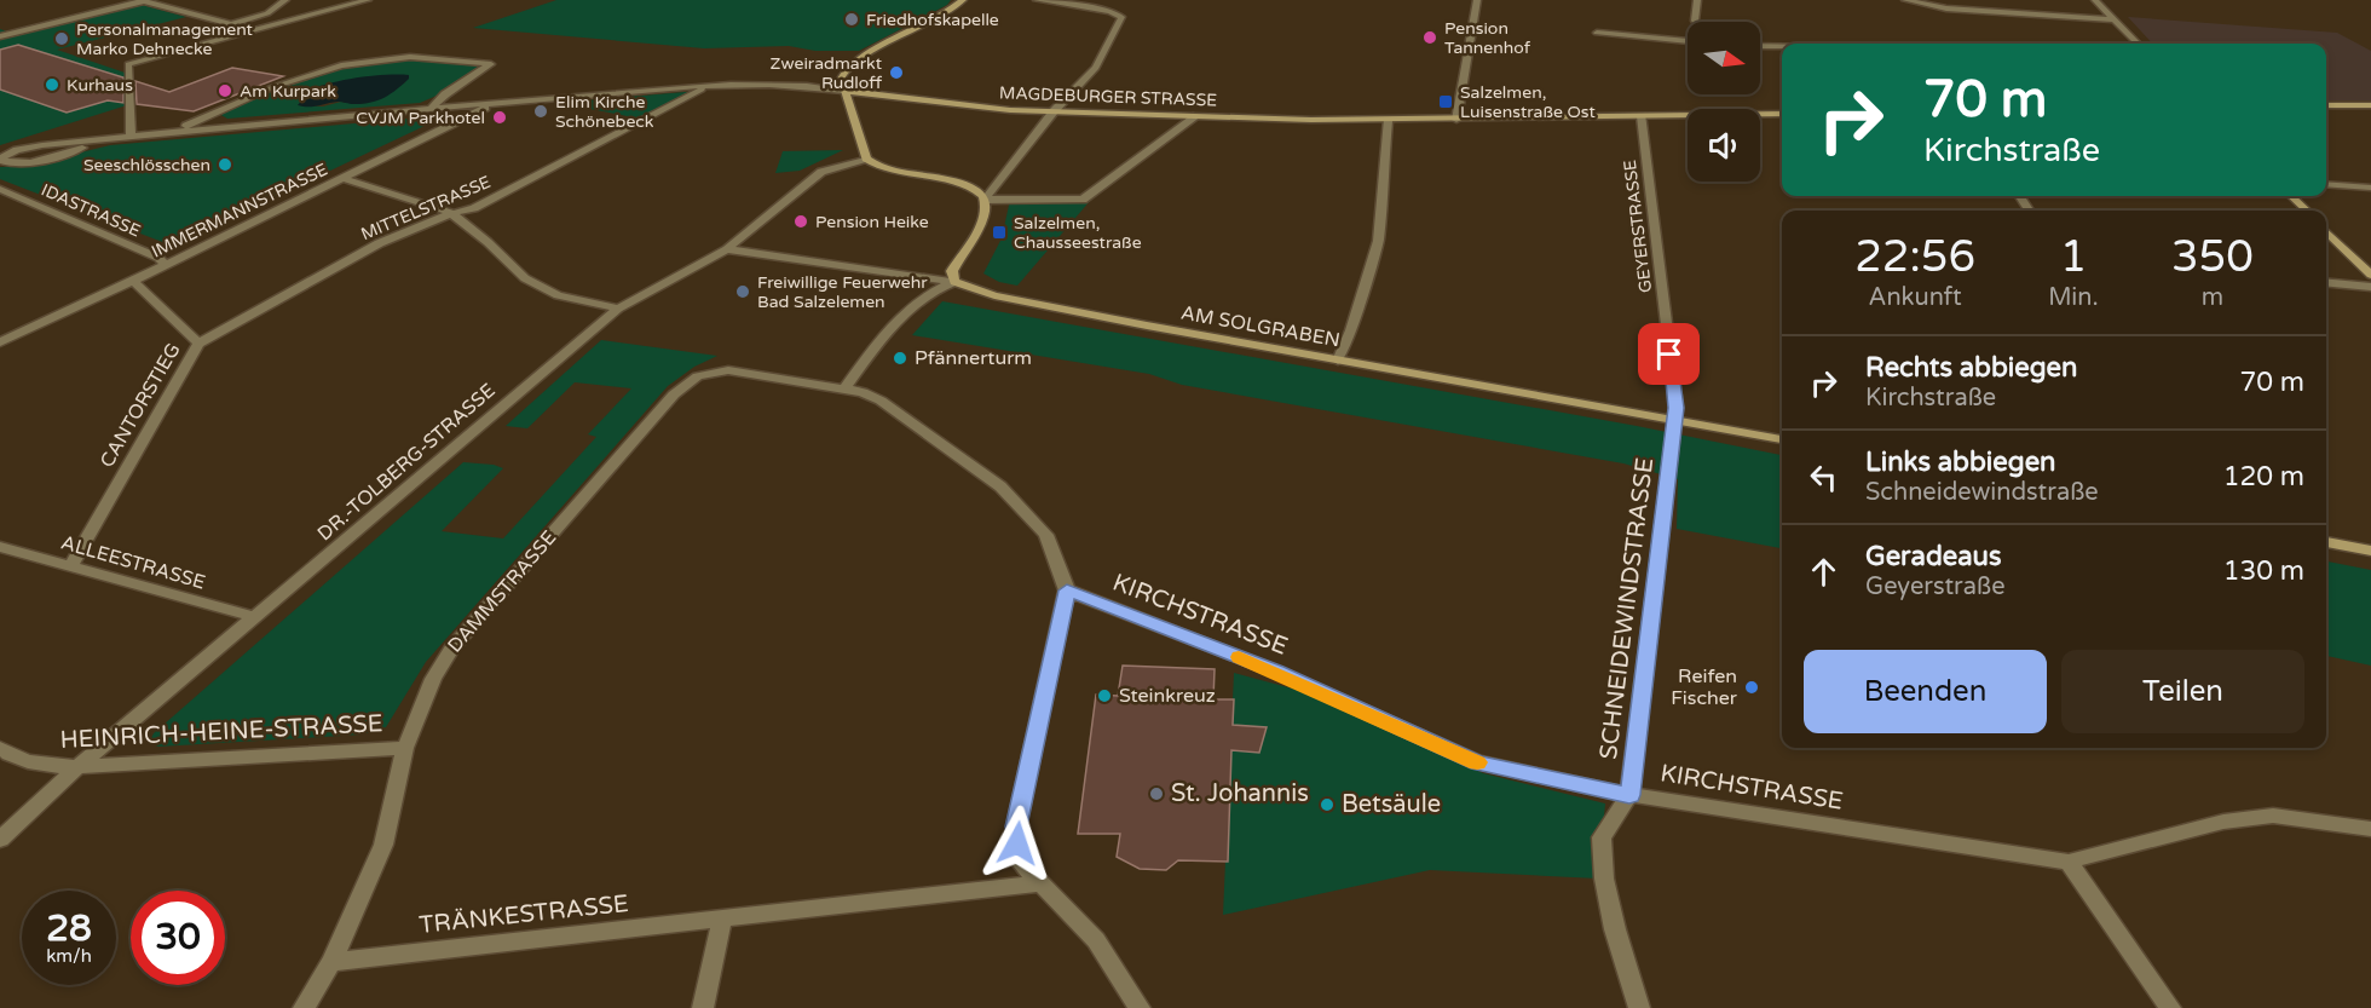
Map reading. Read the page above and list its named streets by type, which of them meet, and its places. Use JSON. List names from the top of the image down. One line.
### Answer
{"streets":{"street":["MAGDEBURGER STRASSE","MITTELSTRASSE","IDASTRASSE","IMMERMANNSTRASSE","GEYERSTRASSE","AM SOLGRABEN","CANTORSTIEG","DR.-TOLBERG-STRASSE","ALLEESTRASSE","DAMMSTRASSE","SCHNEIDEWINDSTRASSE","KIRCHSTRASSE","HEINRICH-HEINE-STRASSE","TRÄNKESTRASSE"]},"crossings":[["MAGDEBURGER STRASSE","MITTELSTRASSE"],["MAGDEBURGER STRASSE","IMMERMANNSTRASSE"],["MAGDEBURGER STRASSE","GEYERSTRASSE"],["MITTELSTRASSE","CANTORSTIEG"],["IDASTRASSE","IMMERMANNSTRASSE"],["IMMERMANNSTRASSE","CANTORSTIEG"],["GEYERSTRASSE","AM SOLGRABEN"],["GEYERSTRASSE","SCHNEIDEWINDSTRASSE"],["AM SOLGRABEN","DR.-TOLBERG-STRASSE"],["AM SOLGRABEN","SCHNEIDEWINDSTRASSE"],["CANTORSTIEG","ALLEESTRASSE"],["DR.-TOLBERG-STRASSE","ALLEESTRASSE"],["DR.-TOLBERG-STRASSE","HEINRICH-HEINE-STRASSE"],["DAMMSTRASSE","HEINRICH-HEINE-STRASSE"],["DAMMSTRASSE","TRÄNKESTRASSE"],["SCHNEIDEWINDSTRASSE","KIRCHSTRASSE"]],"places":{"other":["Friedhofskapelle","Pension Tannenhof","Personalmanagement Marko Dehnecke","Zweiradmarkt Rudloff","Kurhaus","Am Kurpark","Elim Kirche Schönebeck","CVJM Parkhotel","Seeschlösschen","Pension Heike","Freiwillige Feuerwehr Bad Salzelemen","Pfännerturm","Reifen Fischer","Steinkreuz","St. Johannis","Betsäule"],"transit":["Salzelmen, Luisenstraße Ost","Salzelmen, Chausseestraße"]},"north":"right","page":{"turn":["70 m","Kirchstraße"],"eta":["22:56","Ankunft","1","Min.","350","m"],"list":[{"name":"Rechts abbiegen","note":"Kirchstraße","value":"70 m"},{"name":"Links abbiegen","note":"Schneidewindstraße","value":"120 m"},{"name":"Geradeaus","note":"Geyerstraße","value":"130 m"}],"buttons":["Beenden","Teilen"],"speed":"28 km/h","limit":"30"}}
